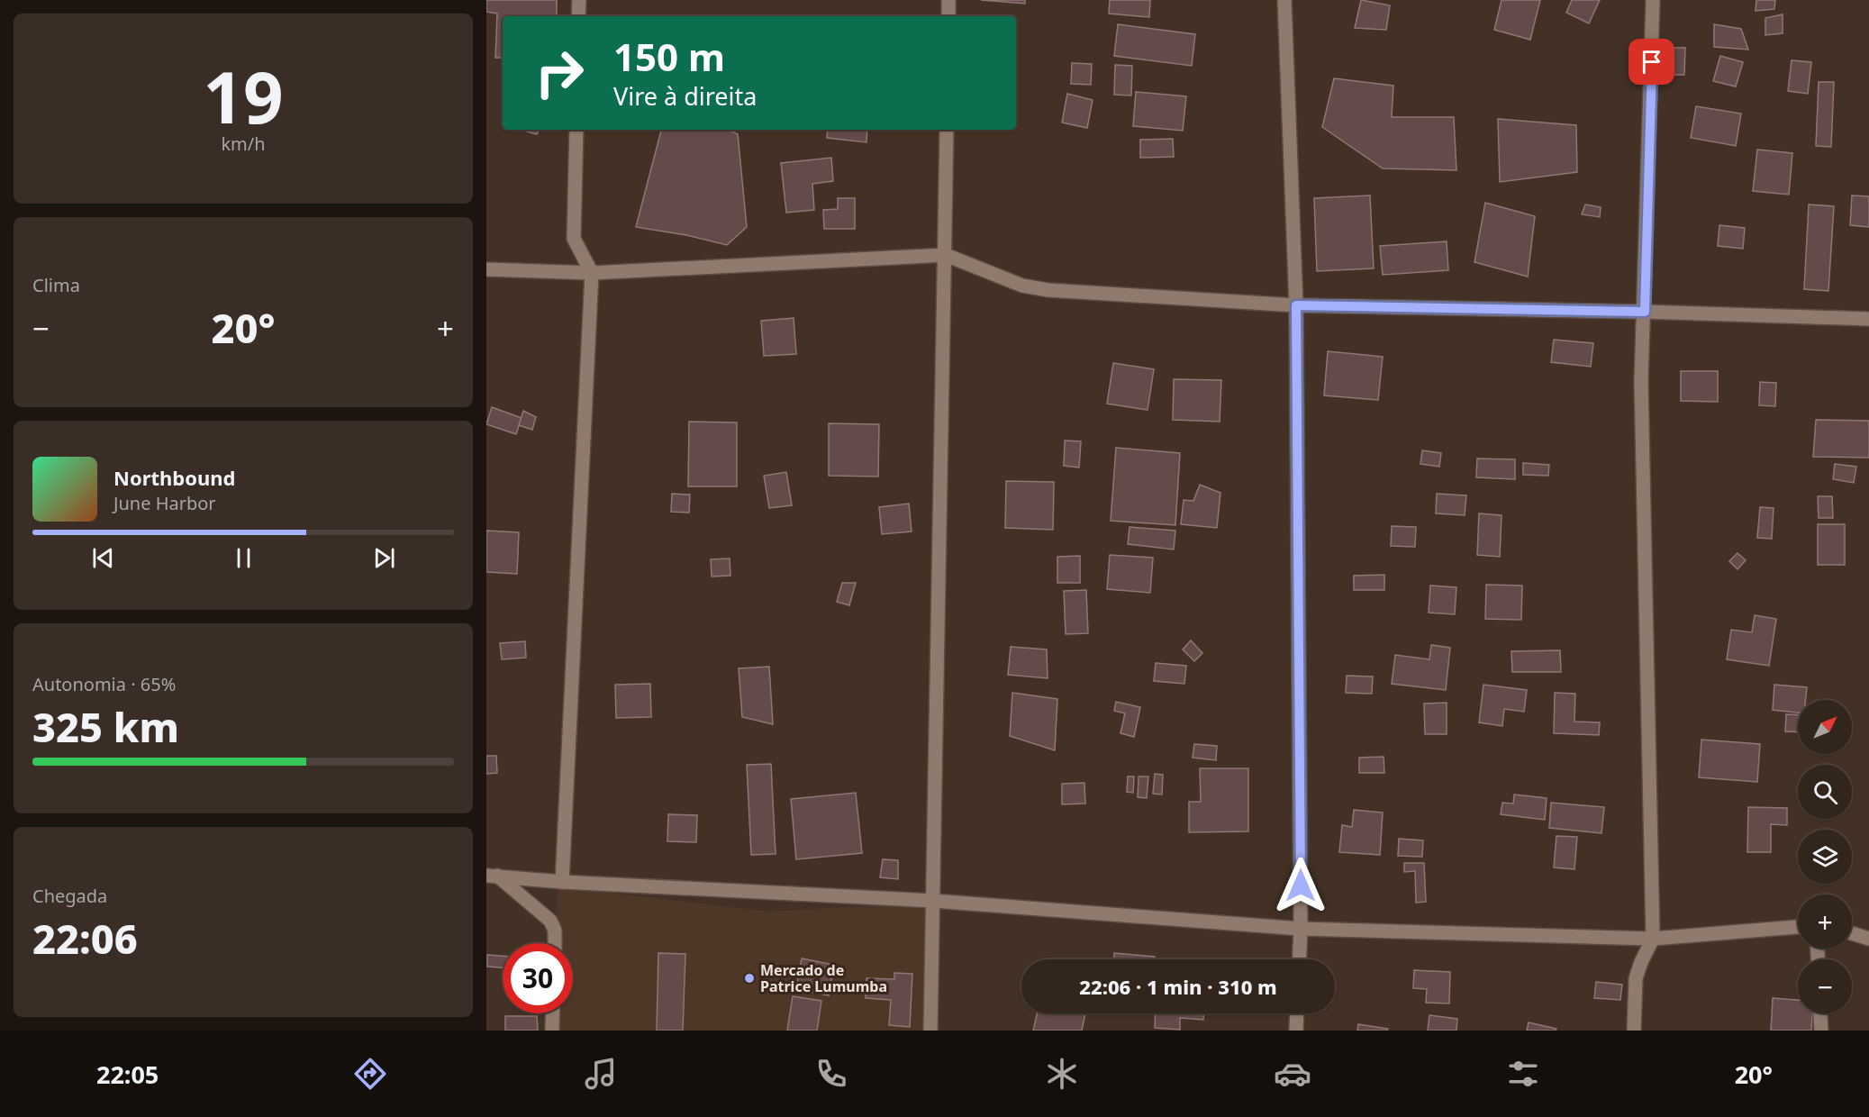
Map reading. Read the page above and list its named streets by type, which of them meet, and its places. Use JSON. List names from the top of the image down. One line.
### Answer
{"places":["Mercado de Patrice Lumumba"],"north":"top right","page":{"tile":[["19","km/h"],"Clima",["Autonomia · 65%","325 km"],["Chegada","22:06"]],"turn":["150 m","Vire à direita"],"heat":["−","20°","+"],"song":["Northbound","June Harbor"],"map_buttons":["+","−"],"limit":"30","trip":"22:06 · 1 min · 310 m","tabs":["22:05","20°"]}}
